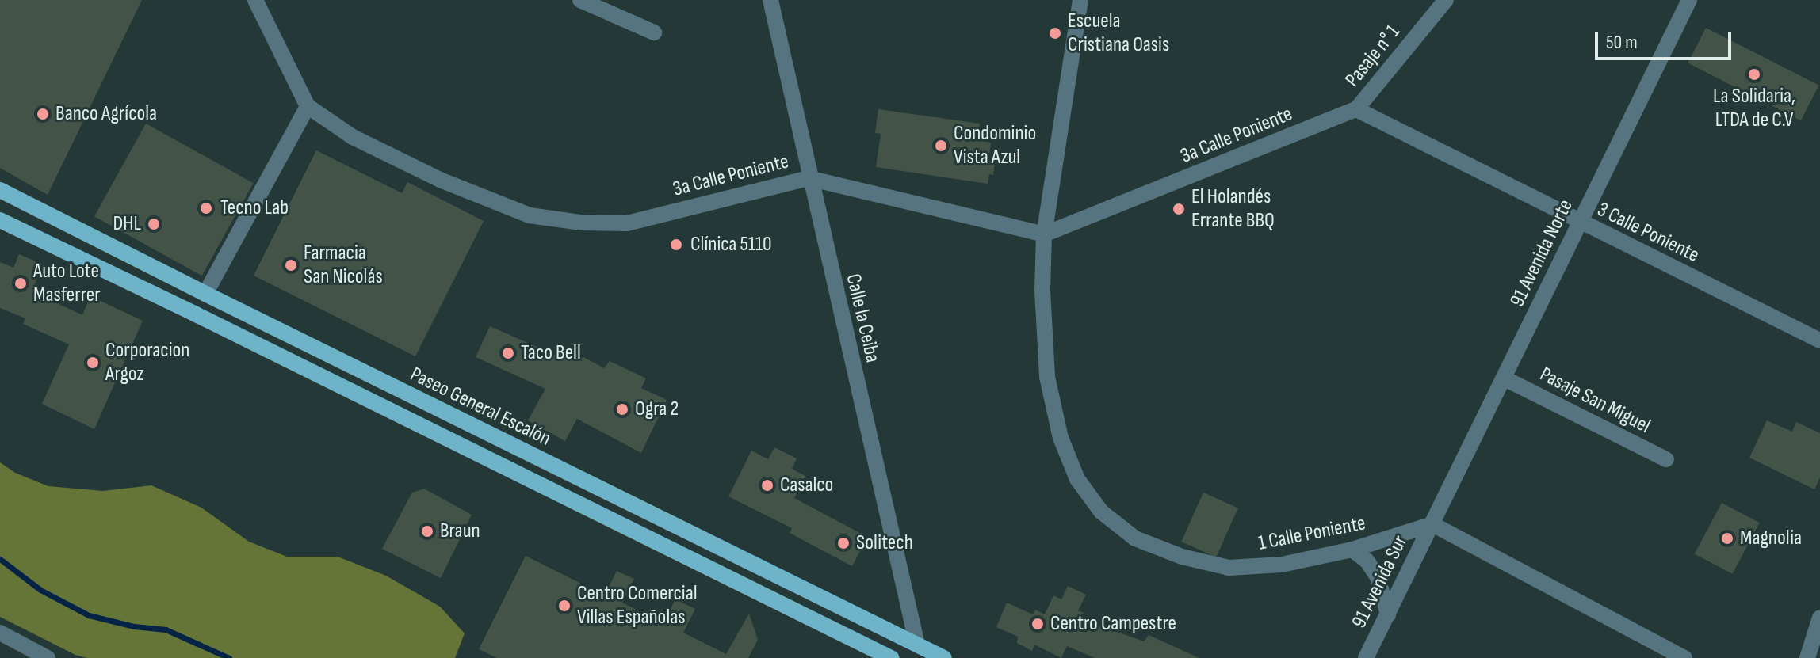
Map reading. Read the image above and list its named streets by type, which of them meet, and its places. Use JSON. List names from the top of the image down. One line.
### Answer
{"streets":{"main road":["Paseo General Escalón"],"street":["Pasaje n° 1","3a Calle Poniente","3 Calle Poniente","91 Avenida Norte","Calle la Ceiba","Pasaje San Miguel","1 Calle Poniente","91 Avenida Sur"]},"crossings":[["Pasaje n° 1","3a Calle Poniente"],["Pasaje n° 1","3 Calle Poniente"],["3a Calle Poniente","3 Calle Poniente"],["3a Calle Poniente","Calle la Ceiba"],["3a Calle Poniente","1 Calle Poniente"],["3 Calle Poniente","91 Avenida Norte"],["91 Avenida Norte","Pasaje San Miguel"],["91 Avenida Norte","1 Calle Poniente"],["91 Avenida Norte","91 Avenida Sur"],["Calle la Ceiba","Paseo General Escalón"],["1 Calle Poniente","91 Avenida Sur"]],"places":["Escuela Cristiana Oasis","La Solidaria, LTDA de C.V","Banco Agrícola","Condominio Vista Azul","Tecno Lab","El Holandés Errante BBQ","DHL","Clínica 5110","Farmacia San Nicolás","Auto Lote Masferrer","Taco Bell","Corporacion Argoz","Ogra 2","Casalco","Braun","Magnolia","Solitech","Centro Comercial Villas Españolas","Centro Campestre"],"scale_bar":"50 m"}
